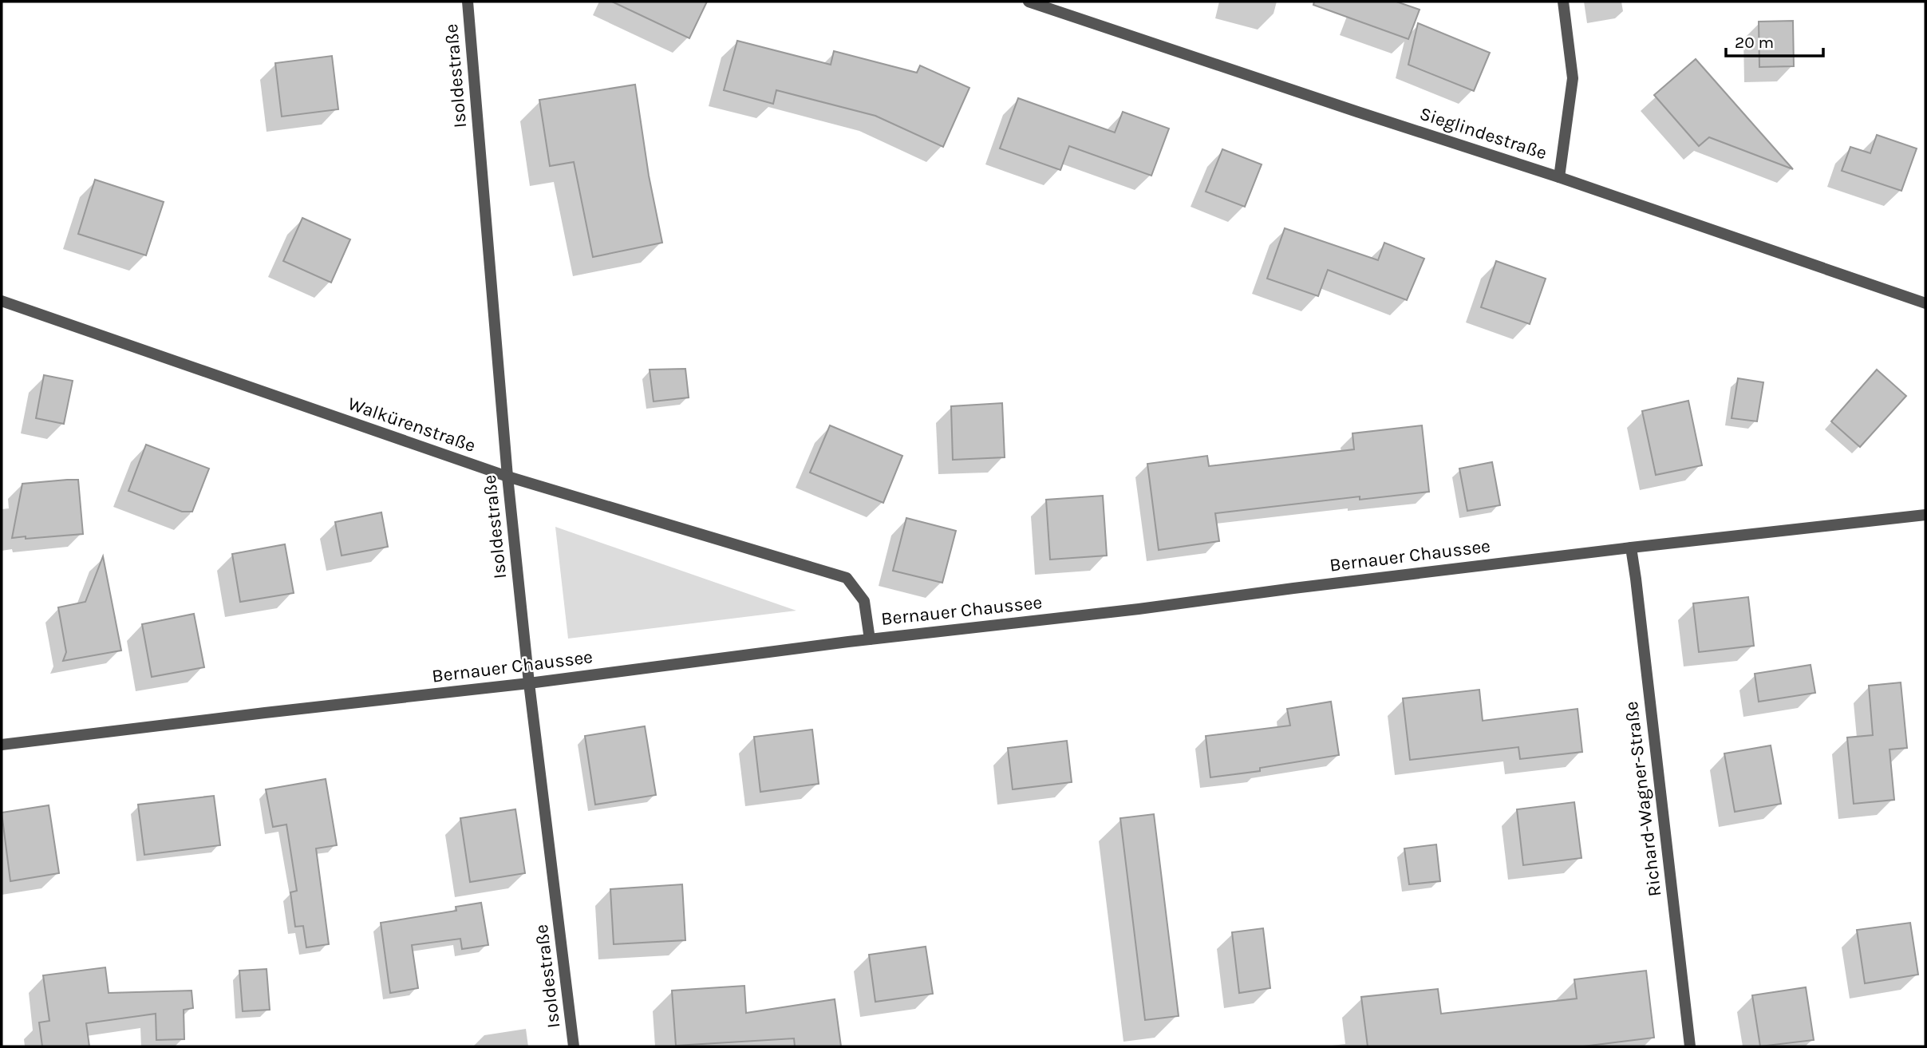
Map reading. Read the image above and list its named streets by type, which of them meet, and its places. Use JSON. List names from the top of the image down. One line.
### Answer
{"streets":{"street":["Isoldestraße","Sieglindestraße","Walkürenstraße","Bernauer Chaussee","Richard-Wagner-Straße"]},"crossings":[["Isoldestraße","Walkürenstraße"],["Isoldestraße","Bernauer Chaussee"],["Walkürenstraße","Bernauer Chaussee"],["Bernauer Chaussee","Richard-Wagner-Straße"]],"scale_bar":"20 m"}
